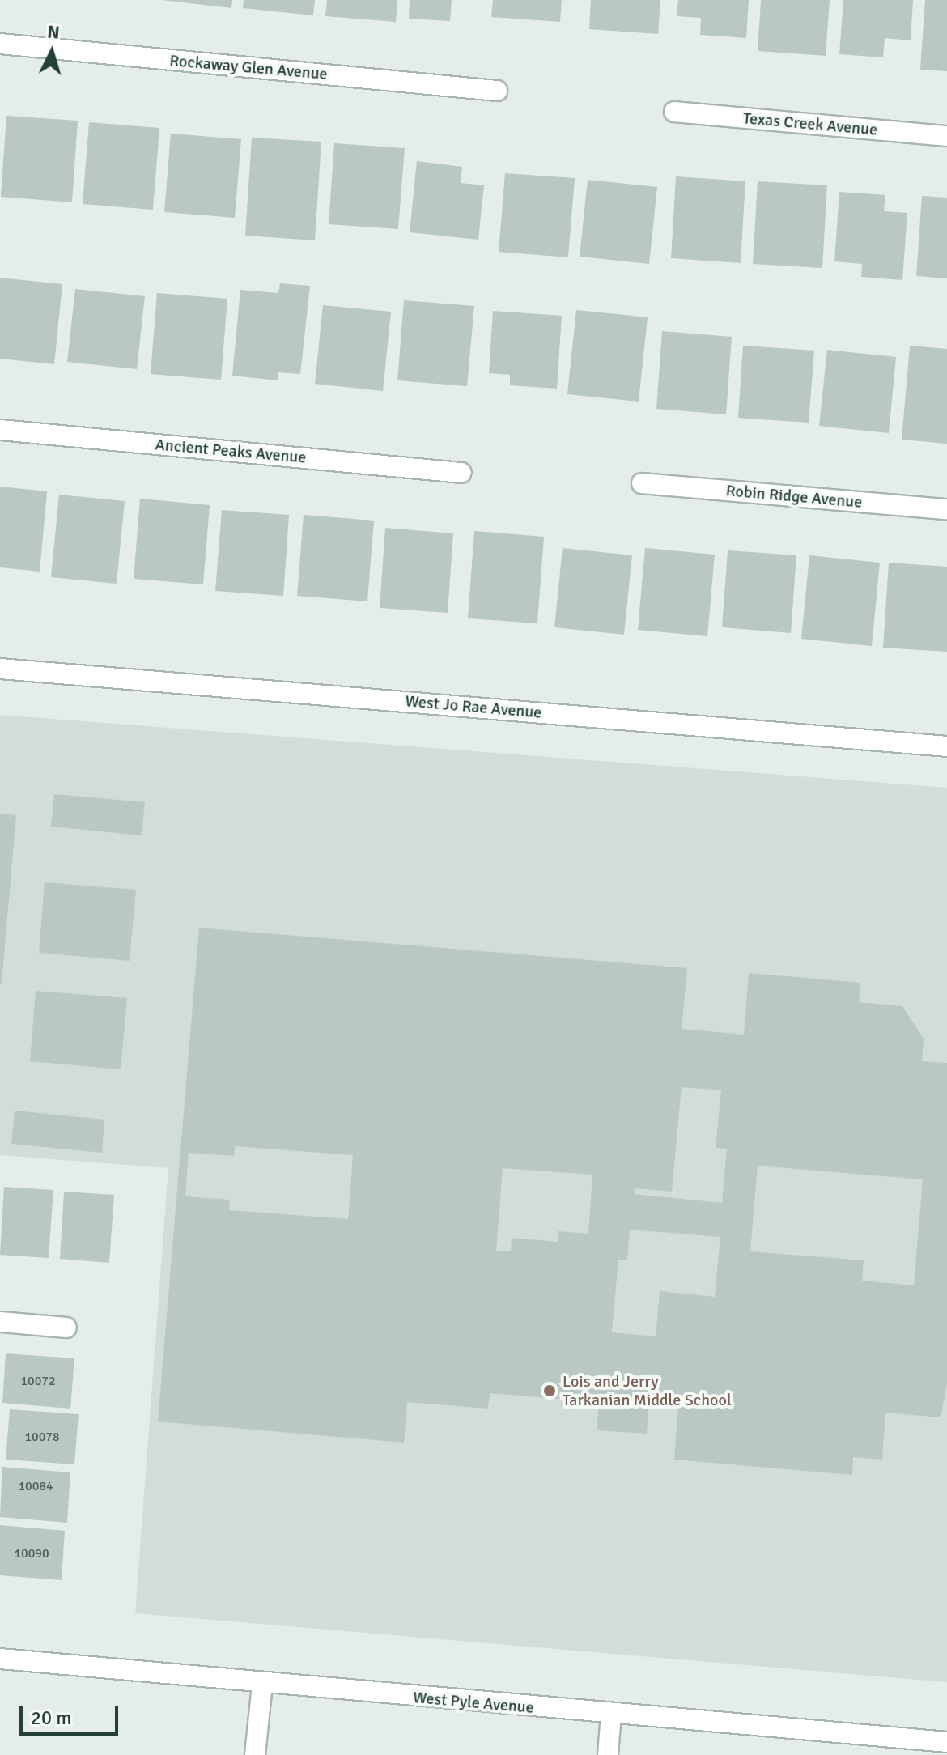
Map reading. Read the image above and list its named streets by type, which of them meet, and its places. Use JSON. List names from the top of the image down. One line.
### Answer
{"streets":{"street":["Rockaway Glen Avenue","Texas Creek Avenue","Ancient Peaks Avenue","Robin Ridge Avenue","West Jo Rae Avenue","West Pyle Avenue"]},"places":["Lois and Jerry Tarkanian Middle School"],"house_numbers":["10072","10078","10084","10090"],"scale_bar":"20 m","north":"top"}
